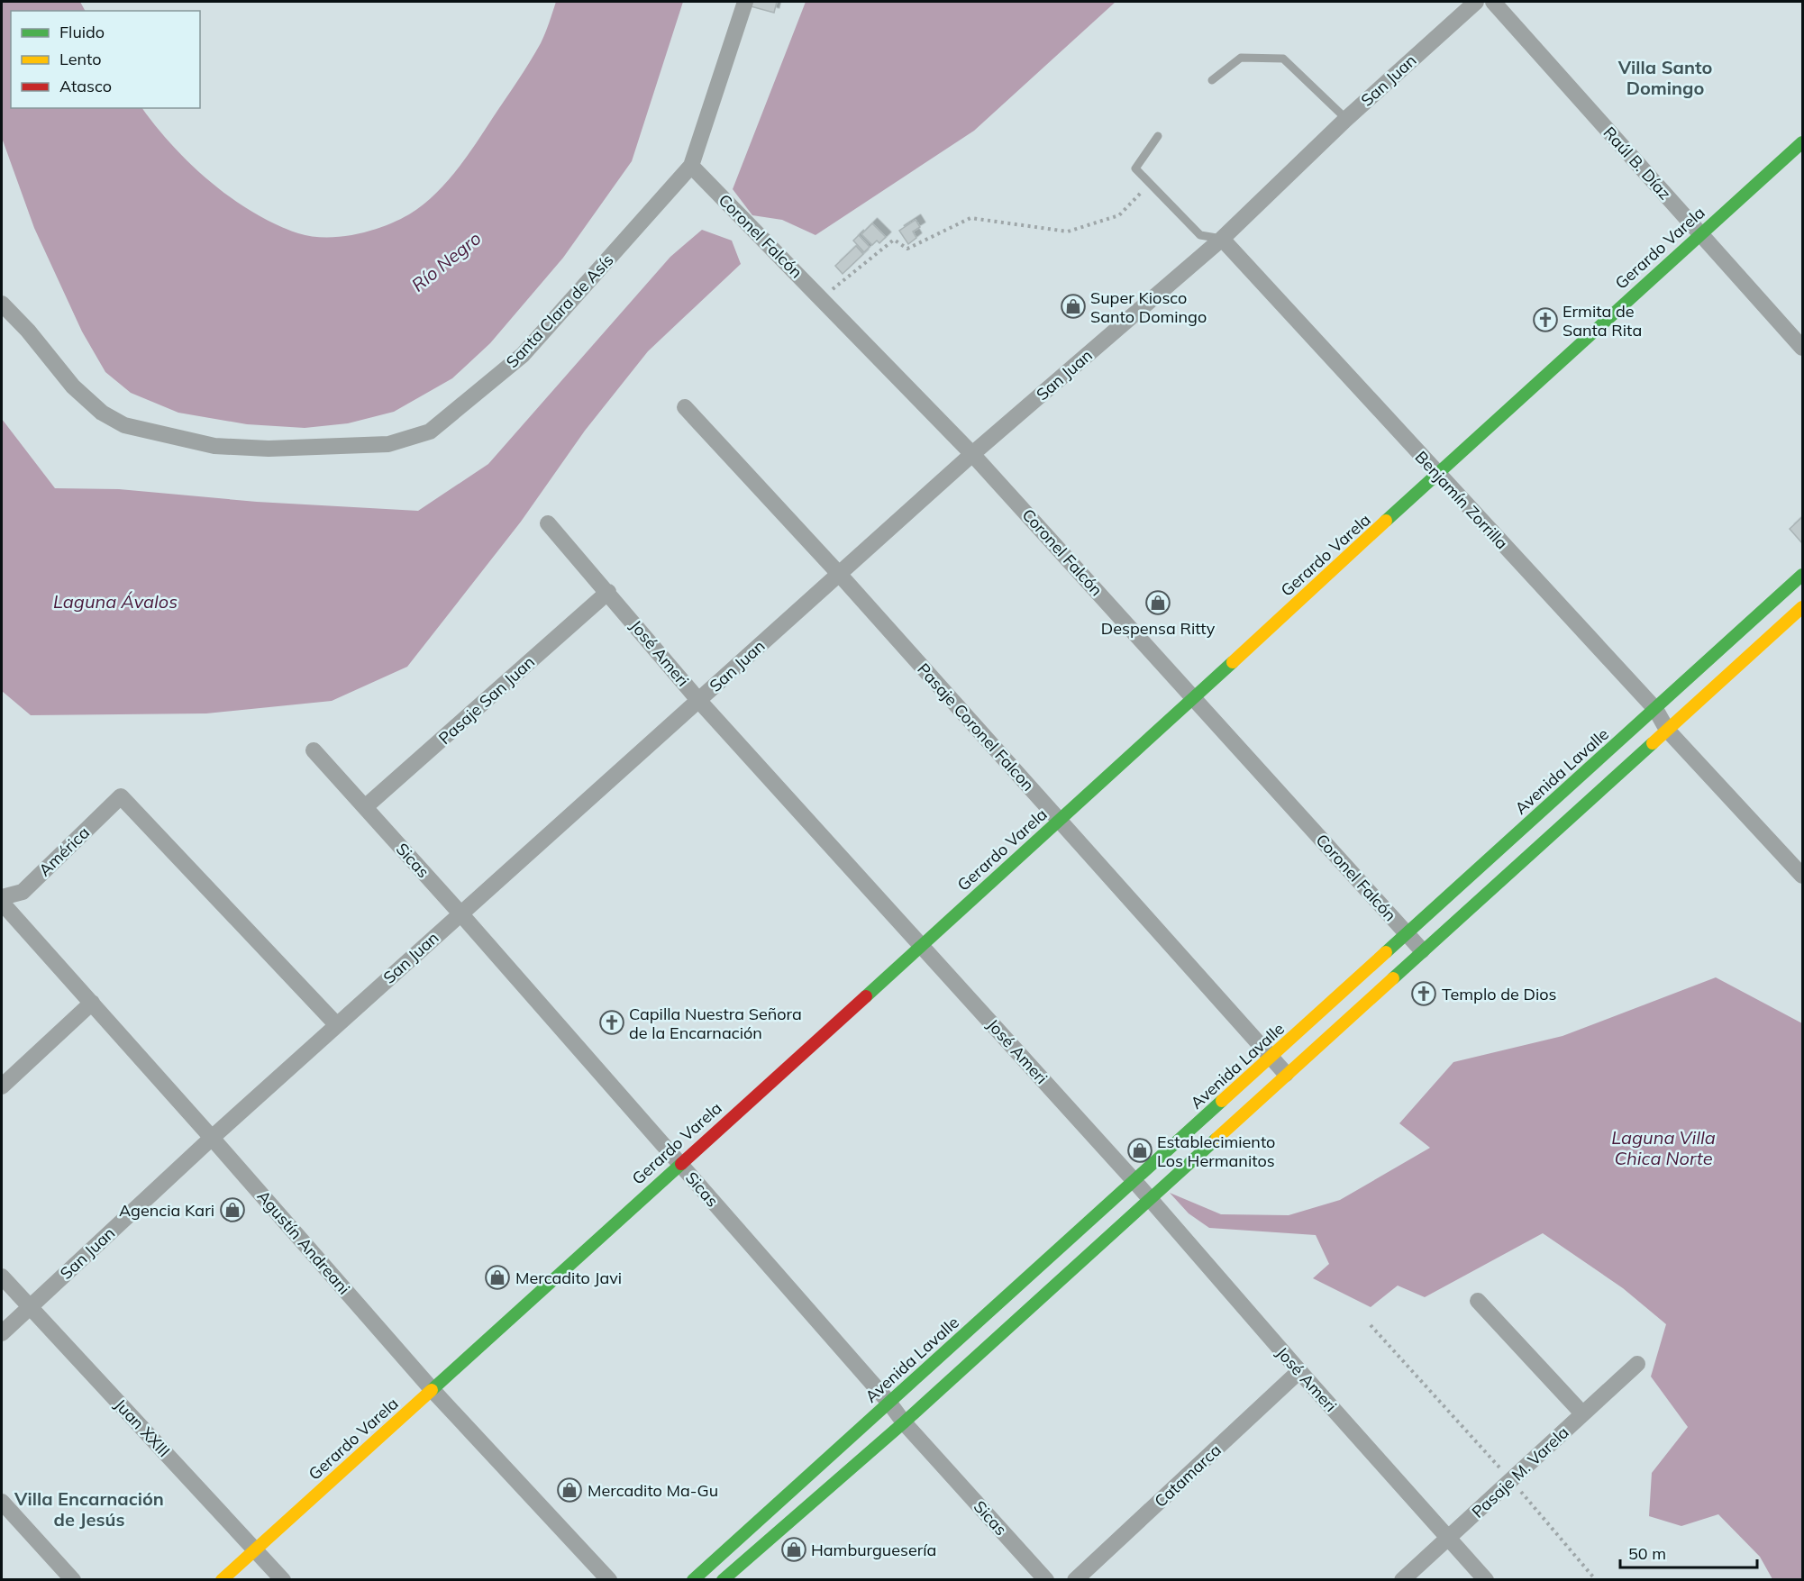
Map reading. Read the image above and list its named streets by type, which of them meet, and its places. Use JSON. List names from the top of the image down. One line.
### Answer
{"streets":{"main road":["Gerardo Varela","Avenida Lavalle"],"street":["San Juan","Raúl B. Díaz","Coronel Falcón","Santa Clara de Asís","Benjamín Zorrilla","José Ameri","Pasaje San Juan","Pasaje Coronel Falcon","América","Sicas","Agustín Andreani","Juan XXIII","Pasaje M. Varela","Catamarca"]},"crossings":[["San Juan","Coronel Falcón"],["San Juan","Benjamín Zorrilla"],["San Juan","José Ameri"],["San Juan","Pasaje Coronel Falcon"],["San Juan","América"],["San Juan","Sicas"],["San Juan","Agustín Andreani"],["San Juan","Juan XXIII"],["Raúl B. Díaz","Gerardo Varela"],["Coronel Falcón","Gerardo Varela"],["Coronel Falcón","Santa Clara de Asís"],["Coronel Falcón","Avenida Lavalle"],["Gerardo Varela","Benjamín Zorrilla"],["Gerardo Varela","José Ameri"],["Gerardo Varela","Pasaje Coronel Falcon"],["Gerardo Varela","Sicas"],["Gerardo Varela","Agustín Andreani"],["Gerardo Varela","Juan XXIII"],["Benjamín Zorrilla","Avenida Lavalle"],["José Ameri","Pasaje San Juan"],["José Ameri","Avenida Lavalle"],["José Ameri","Pasaje M. Varela"],["José Ameri","Catamarca"],["Pasaje San Juan","Sicas"],["Pasaje Coronel Falcon","Avenida Lavalle"],["Avenida Lavalle","Sicas"]],"districts":["Villa Santo Domingo","Villa Encarnación de Jesús"],"water":["Río Negro","Laguna Ávalos","Laguna Villa Chica Norte"],"places":{"shop":["Super Kiosco Santo Domingo","Despensa Ritty","Establecimiento Los Hermanitos","Agencia Kari","Mercadito Javi","Mercadito Ma-Gu","Hamburguesería"],"church":["Ermita de Santa Rita","Templo de Dios","Capilla Nuestra Señora de la Encarnación"]},"legend":["Fluido","Lento","Atasco"],"scale_bar":"50 m"}
